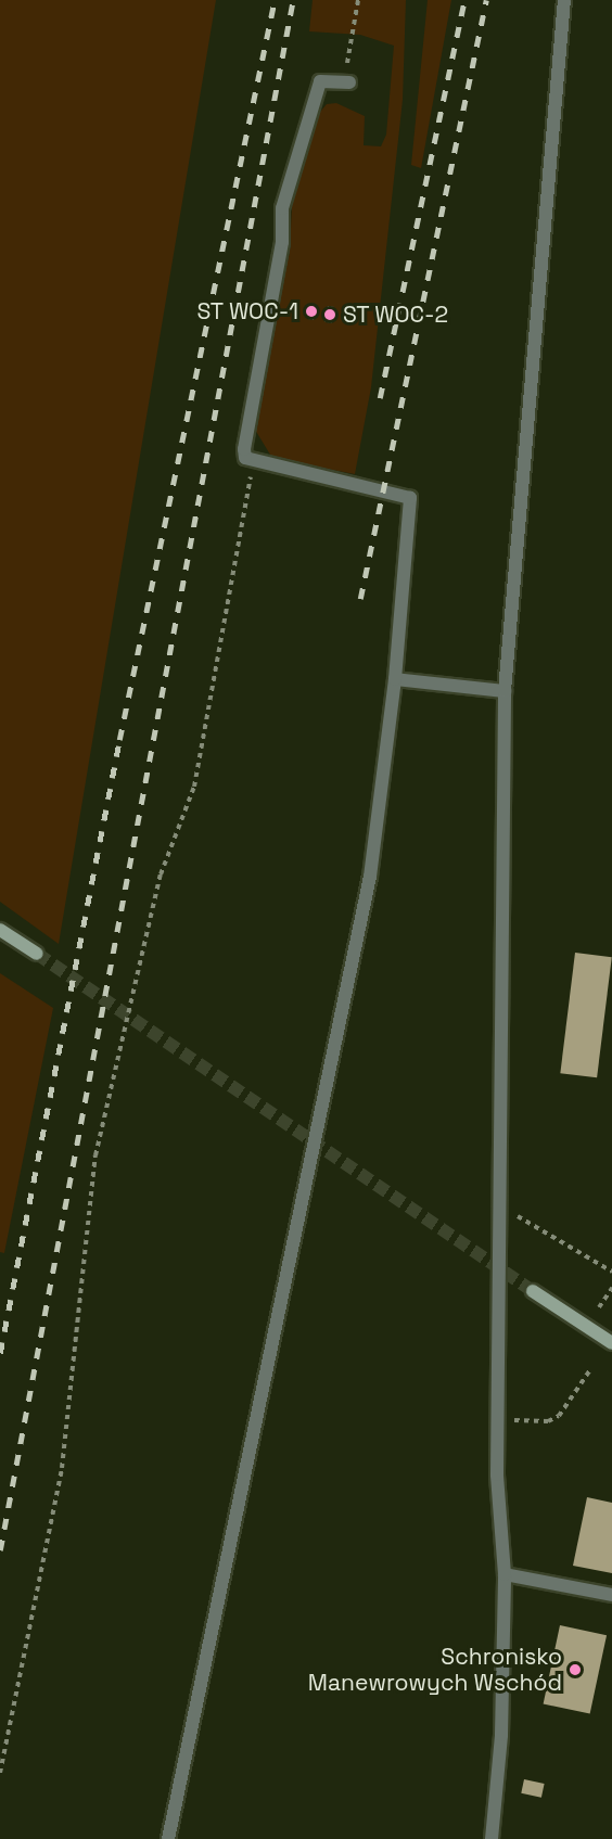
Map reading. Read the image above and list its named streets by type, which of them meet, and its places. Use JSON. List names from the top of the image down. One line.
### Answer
{"places":["ST WOC-1","ST WOC-2","Schronisko Manewrowych Wschód"]}
